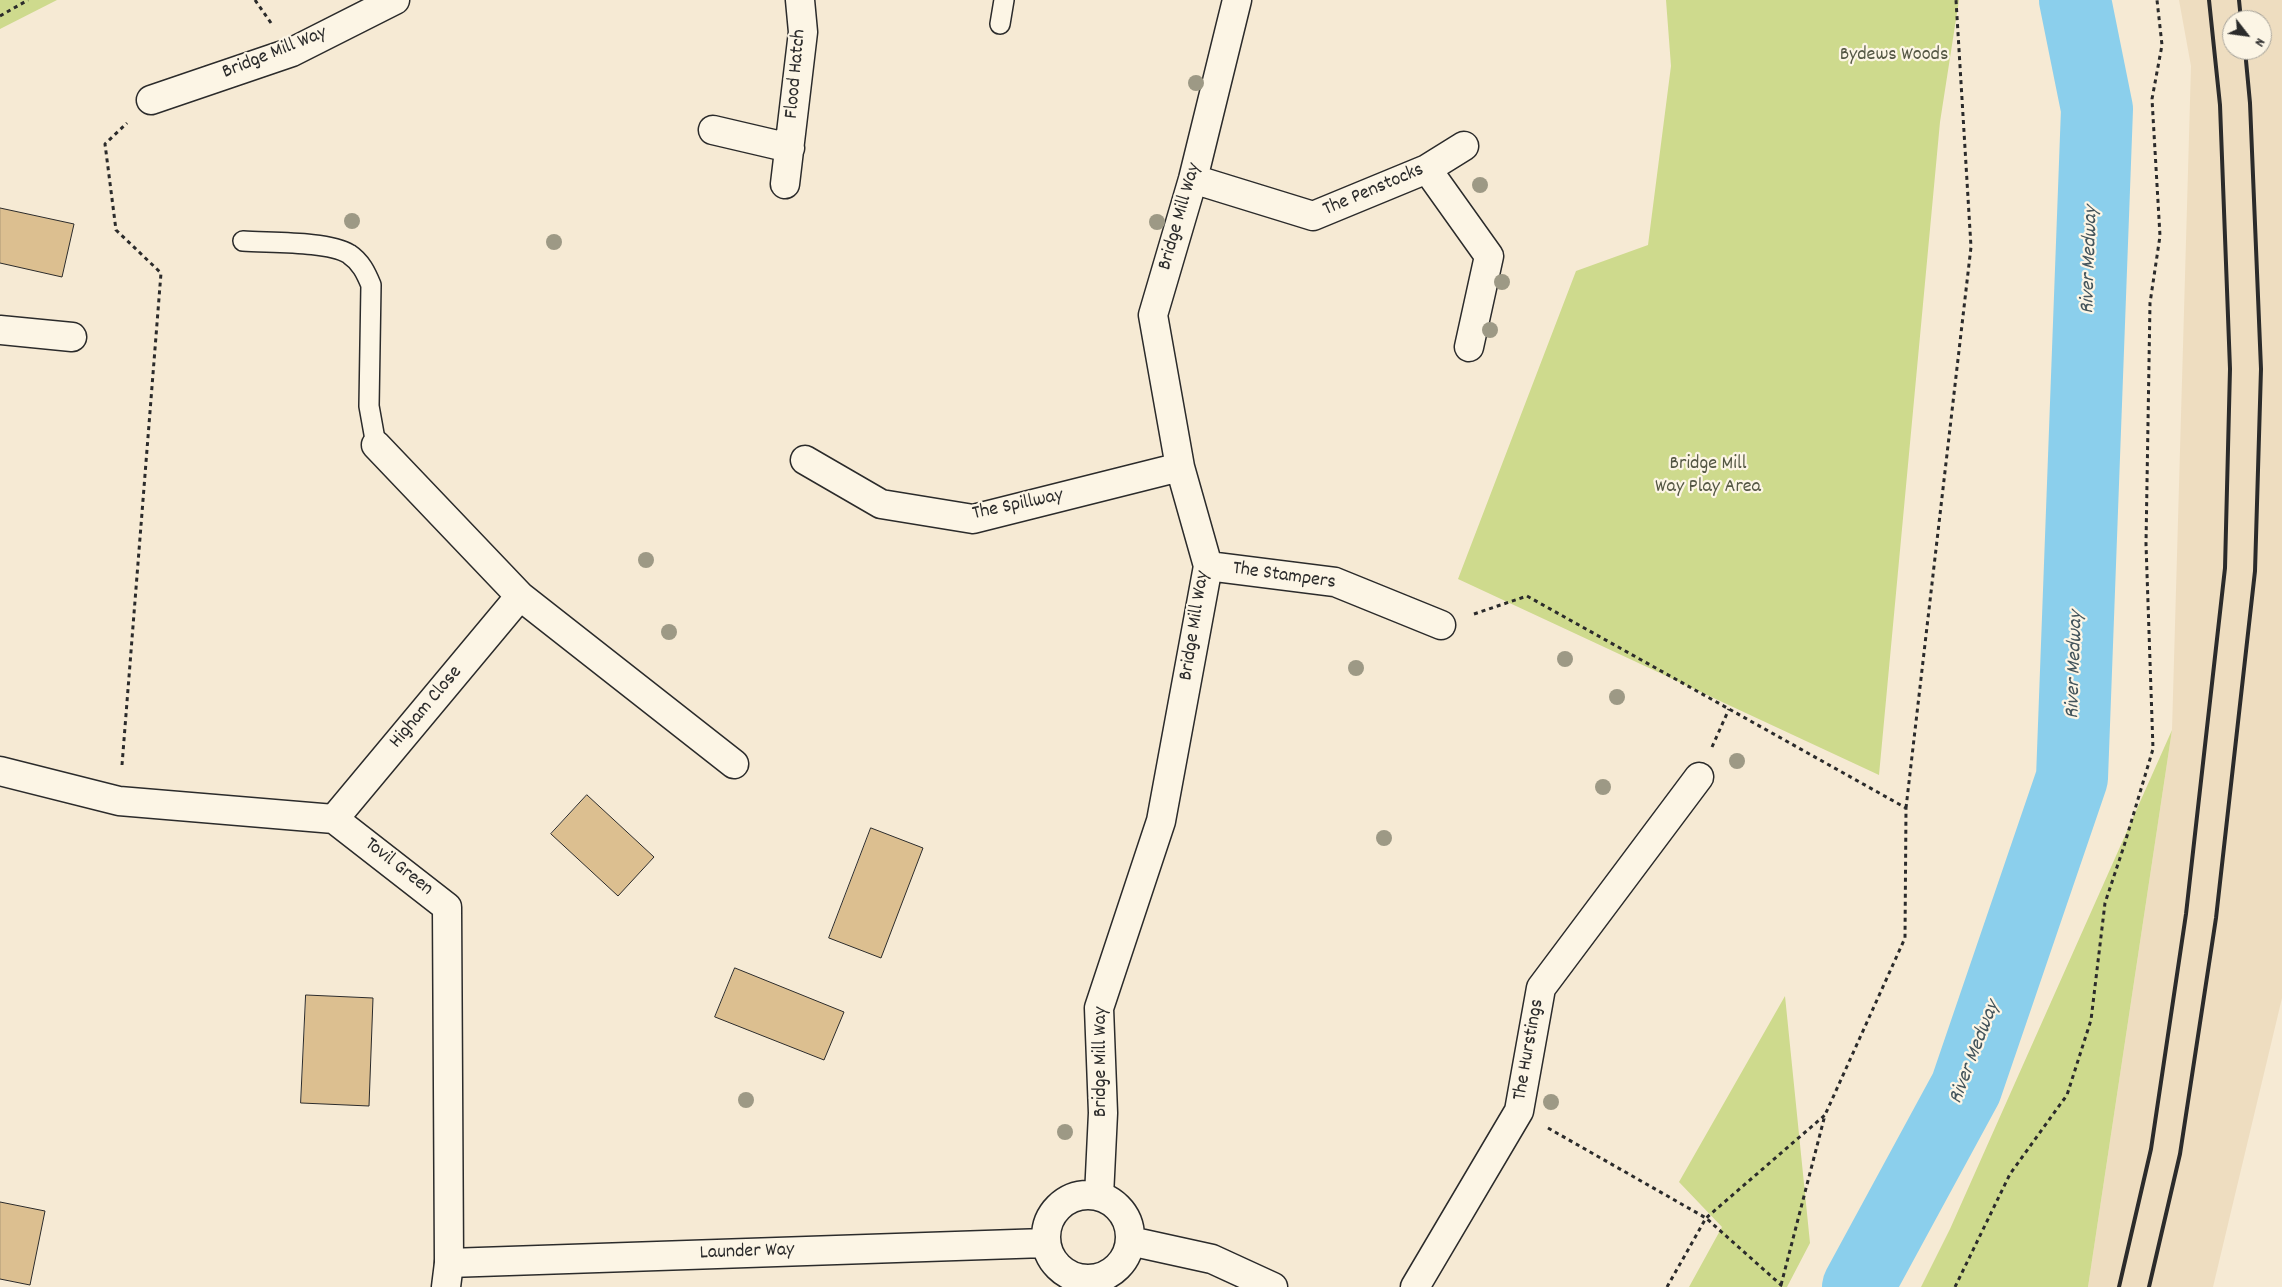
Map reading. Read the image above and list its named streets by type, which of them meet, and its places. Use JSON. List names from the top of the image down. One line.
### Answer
{"streets":{"street":["Bridge Mill Way","Flood Hatch","The Penstocks","The Spillway","The Stampers","Higham Close","Tovil Green","The Hurstings","Launder Way"]},"crossings":[["Bridge Mill Way","The Penstocks"],["Bridge Mill Way","The Spillway"],["Bridge Mill Way","The Stampers"],["Bridge Mill Way","Launder Way"],["Higham Close","Tovil Green"],["Tovil Green","Launder Way"]],"water":["River Medway"],"parks":["Bydews Woods","Bridge Mill Way Play Area"],"north":"bottom right"}
